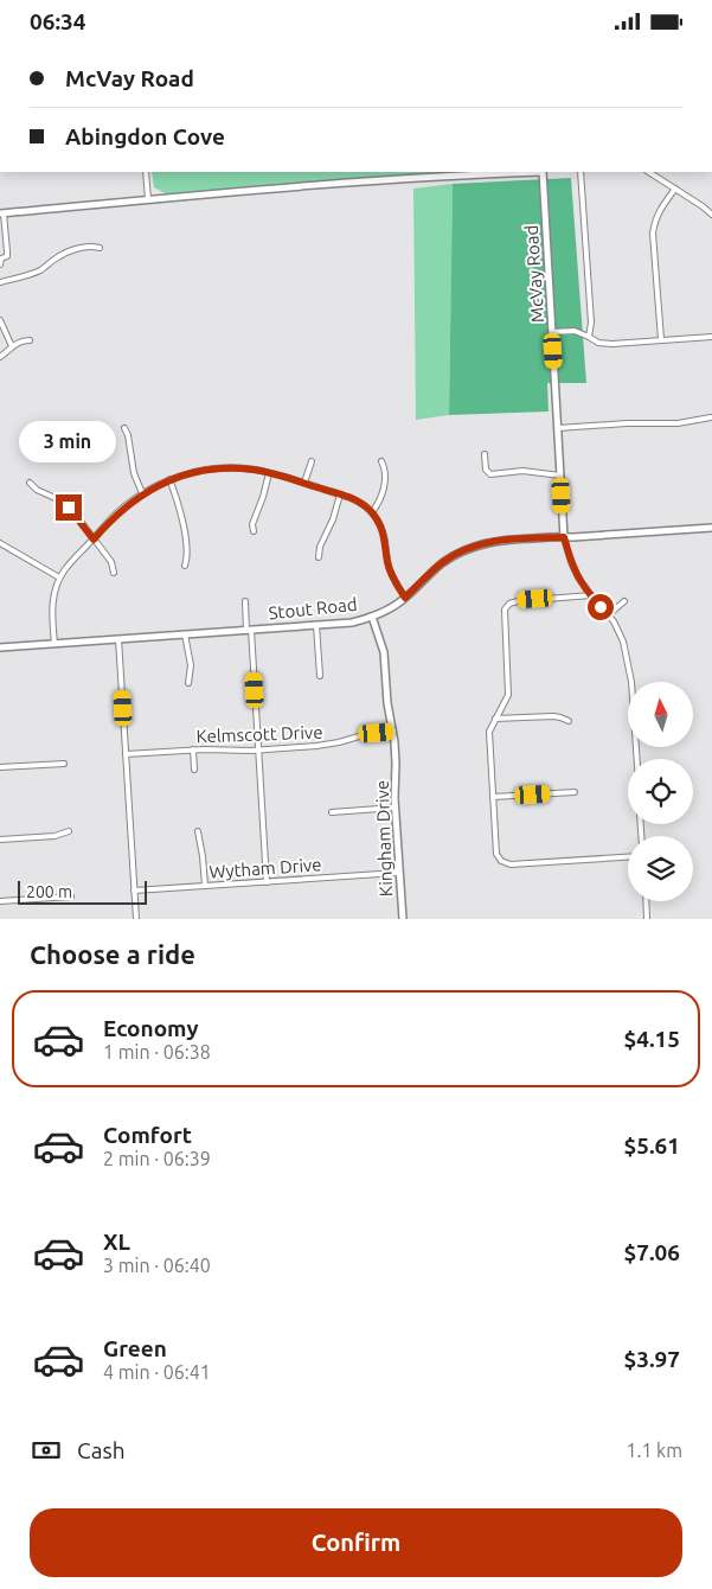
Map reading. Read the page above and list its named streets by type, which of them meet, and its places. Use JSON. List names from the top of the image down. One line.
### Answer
{"streets":{"street":["McVay Road","Stout Road","Kelmscott Drive","Kingham Drive","Wytham Drive"]},"crossings":[["McVay Road","Stout Road"],["Stout Road","Kingham Drive"],["Kelmscott Drive","Kingham Drive"],["Kingham Drive","Wytham Drive"]],"scale_bar":"200 m","north":"top","page":{"status":"06:34","banner":["McVay Road","Abingdon Cove"],"bubble":"3 min","scale":"200 m","heading":"Choose a ride","list":[{"name":"Economy","note":"1 min · 06:38","value":"$4.15"},{"name":"Comfort","note":"2 min · 06:39","value":"$5.61"},{"name":"XL","note":"3 min · 06:40","value":"$7.06"},{"name":"Green","note":"4 min · 06:41","value":"$3.97"}],"pay":["Cash","1.1 km"],"buttons":"Confirm"}}
